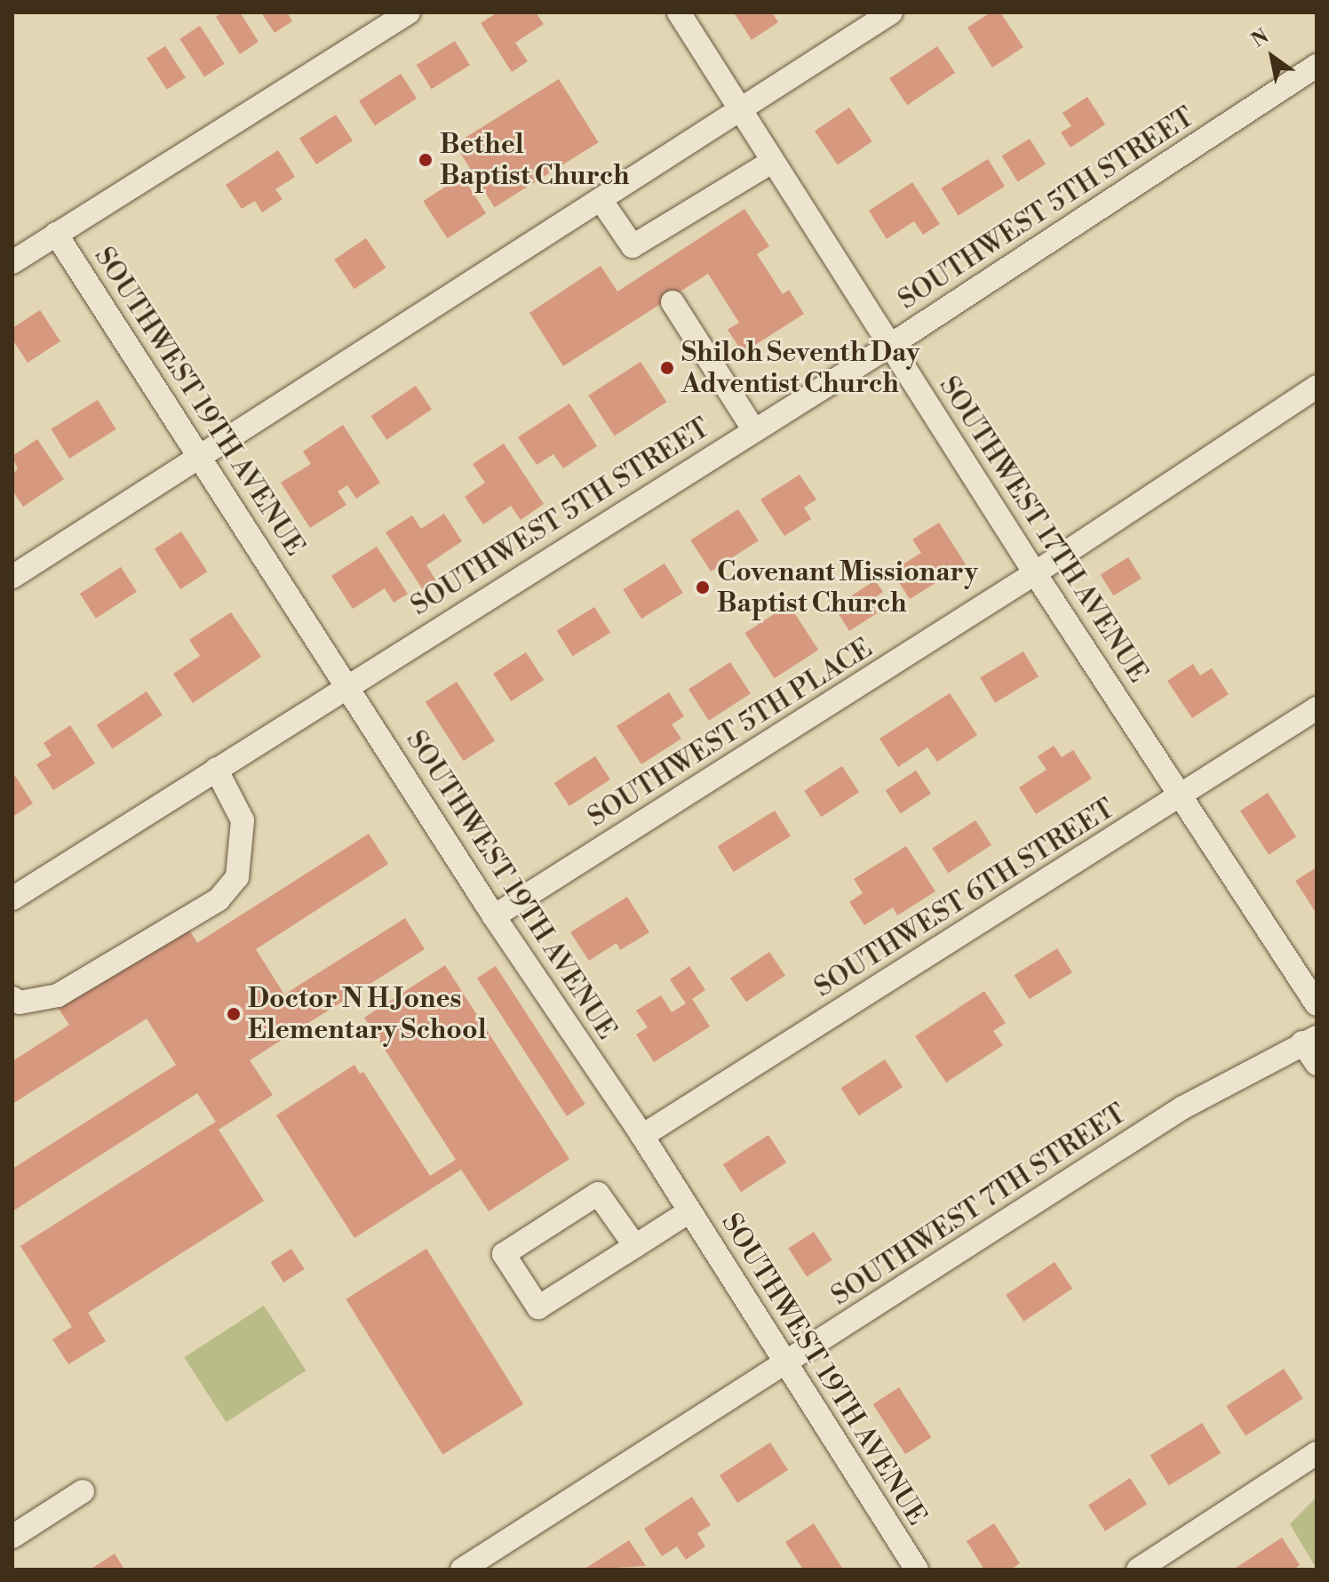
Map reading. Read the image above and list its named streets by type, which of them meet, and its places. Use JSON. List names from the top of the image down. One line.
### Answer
{"streets":{"street":["SOUTHWEST 5TH STREET","SOUTHWEST 19TH AVENUE","SOUTHWEST 17TH AVENUE","SOUTHWEST 5TH PLACE","SOUTHWEST 6TH STREET","SOUTHWEST 7TH STREET"]},"crossings":[["SOUTHWEST 5TH STREET","SOUTHWEST 19TH AVENUE"],["SOUTHWEST 5TH STREET","SOUTHWEST 17TH AVENUE"],["SOUTHWEST 19TH AVENUE","SOUTHWEST 5TH PLACE"],["SOUTHWEST 19TH AVENUE","SOUTHWEST 6TH STREET"],["SOUTHWEST 19TH AVENUE","SOUTHWEST 7TH STREET"],["SOUTHWEST 17TH AVENUE","SOUTHWEST 5TH PLACE"],["SOUTHWEST 17TH AVENUE","SOUTHWEST 6TH STREET"]],"places":["Bethel Baptist Church","Shiloh Seventh Day Adventist Church","Covenant Missionary Baptist Church","Doctor N H Jones Elementary School"],"north":"top left"}
